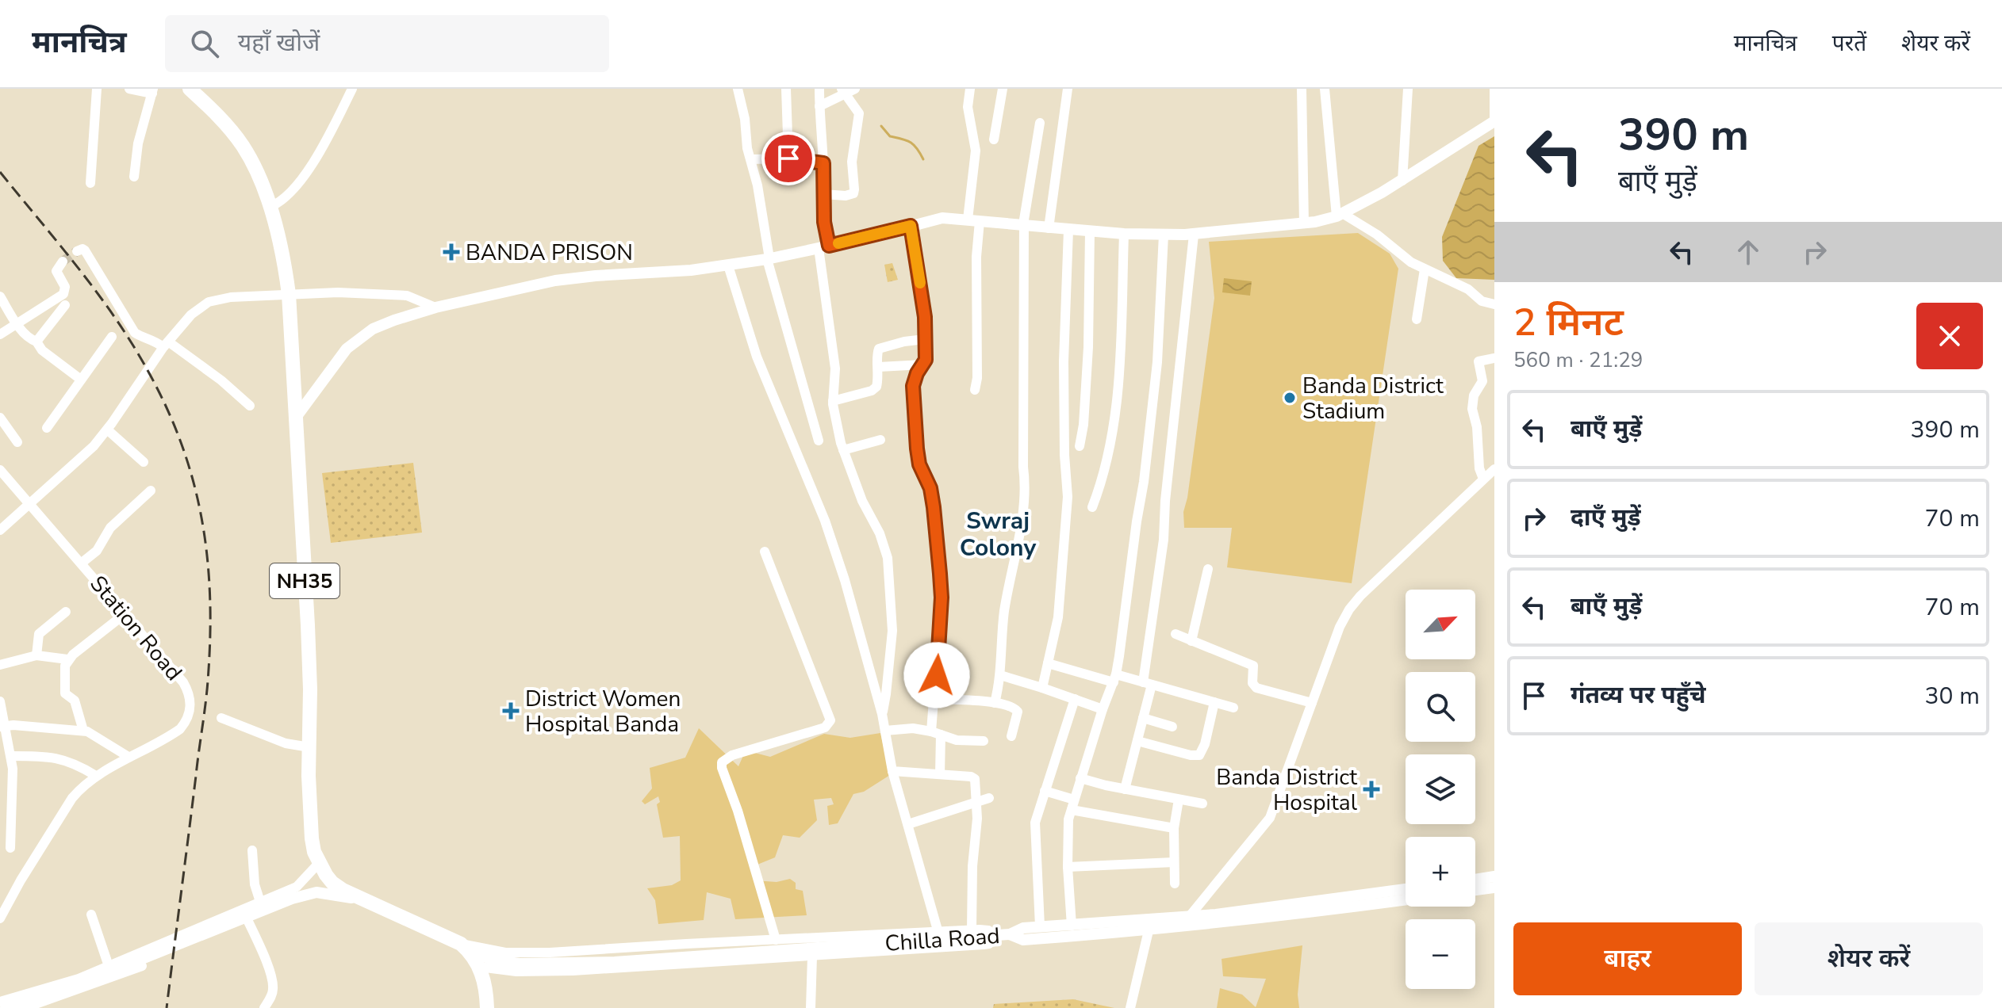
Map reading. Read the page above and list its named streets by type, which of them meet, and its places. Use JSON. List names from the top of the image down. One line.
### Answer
{"streets":{"highway":["NH35"],"main road":["Chilla Road"],"street":["Station Road"]},"crossings":[["NH35","Chilla Road"]],"districts":["Swraj Colony"],"places":{"health":["BANDA PRISON","District Women Hospital Banda","Banda District Hospital"],"other":["Banda District Stadium"]},"north":"top right","page":{"header":"मानचित्र","search":"यहाँ खोजें","nav":["मानचित्र","परतें","शेयर करें"],"turn":["390 m","बाएँ मुड़ें"],"heading":["2 मिनट","560 m · 21:29"],"list":[{"name":"बाएँ मुड़ें","value":"390 m"},{"name":"दाएँ मुड़ें","value":"70 m"},{"name":"बाएँ मुड़ें","value":"70 m"},{"name":"गंतव्य पर पहुँचे","value":"30 m"}],"map_buttons":["+","−"],"buttons":["बाहर","शेयर करें"]}}
